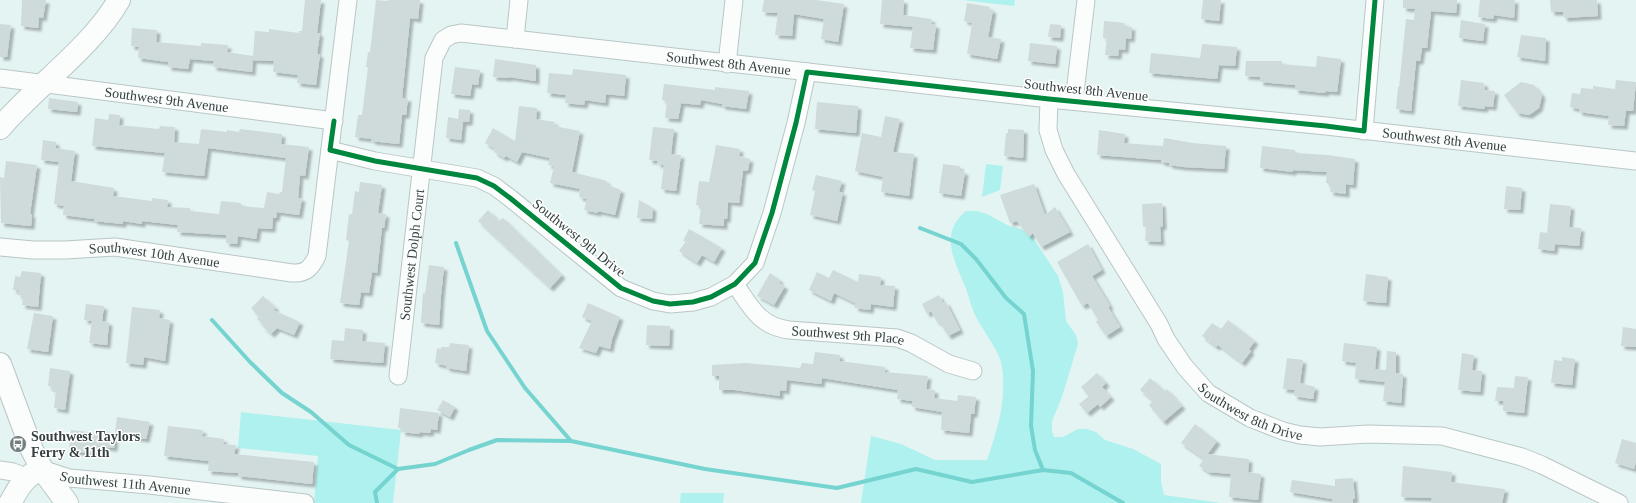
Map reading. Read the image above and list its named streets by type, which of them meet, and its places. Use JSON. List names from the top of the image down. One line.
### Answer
{"streets":{"street":["Southwest 8th Avenue","Southwest 9th Avenue","Southwest 9th Drive","Southwest Dolph Court","Southwest 10th Avenue","Southwest 9th Place","Southwest 8th Drive","Southwest 11th Avenue"]},"crossings":[["Southwest 8th Avenue","Southwest 9th Drive"],["Southwest 8th Avenue","Southwest Dolph Court"],["Southwest 8th Avenue","Southwest 8th Drive"],["Southwest 9th Drive","Southwest Dolph Court"],["Southwest 9th Drive","Southwest 10th Avenue"],["Southwest 9th Drive","Southwest 9th Place"]],"places":{"bus stop":["Southwest Taylors Ferry & 11th"]}}
